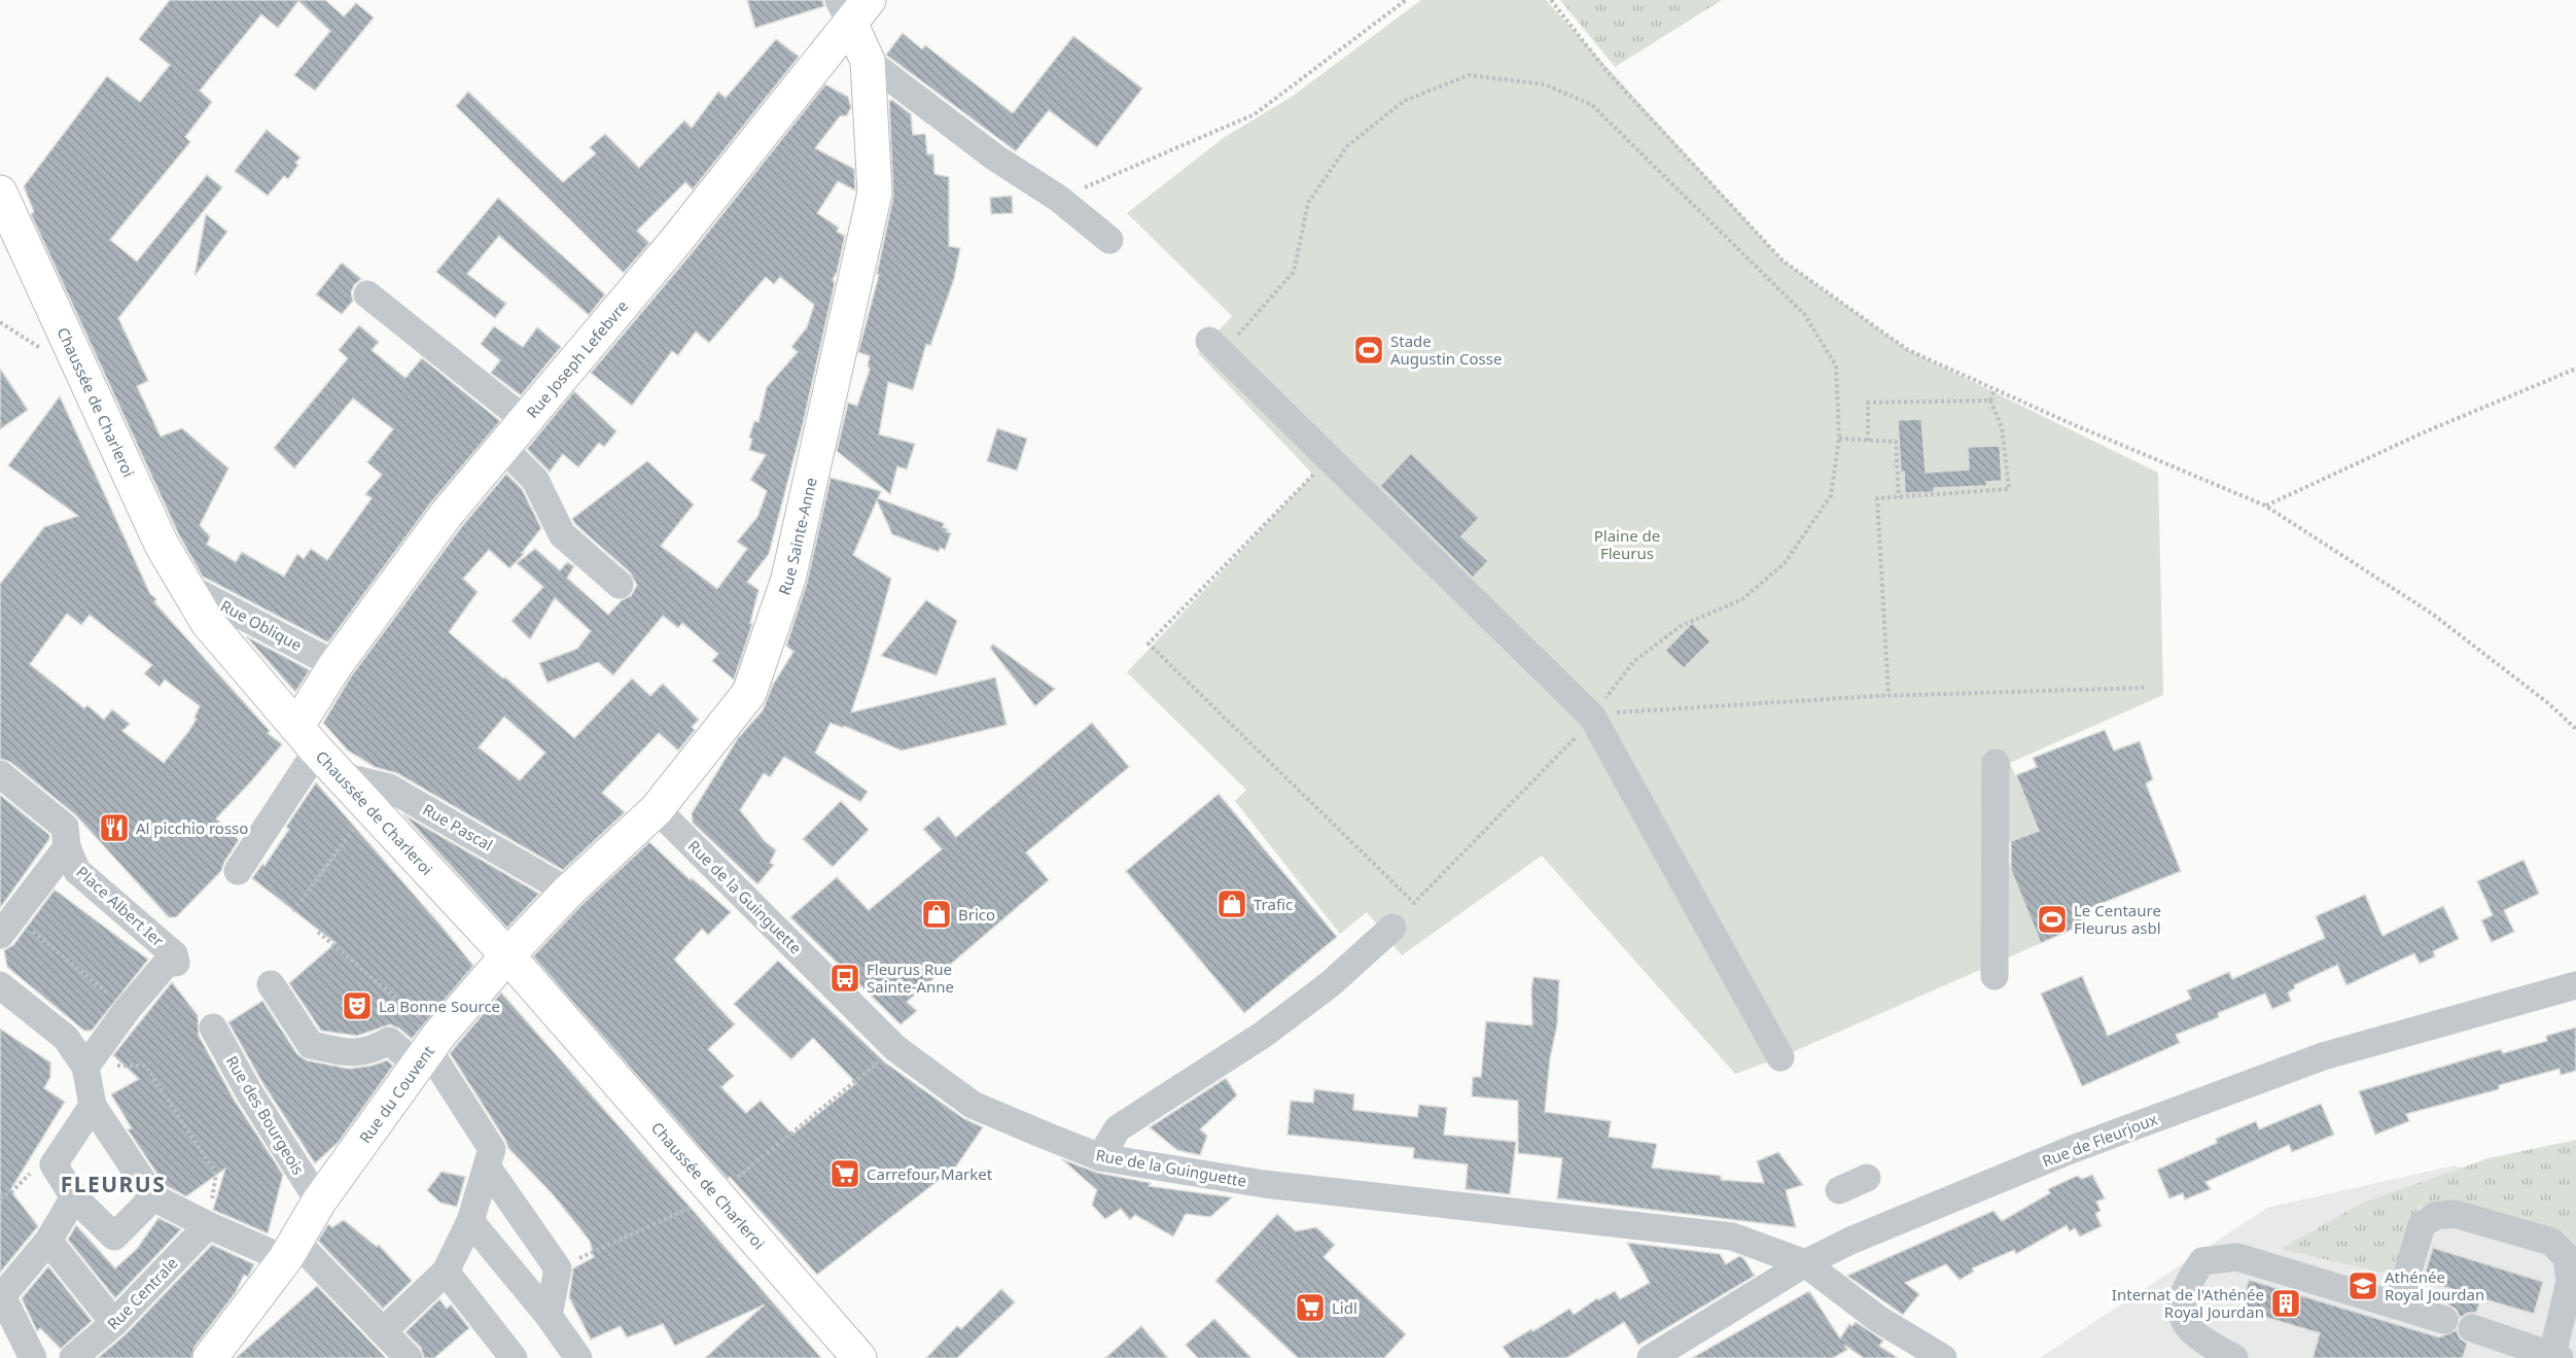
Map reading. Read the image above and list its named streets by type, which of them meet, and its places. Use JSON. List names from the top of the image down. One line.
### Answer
{"streets":{"main road":["Rue Joseph Lefebvre","Chaussée de Charleroi","Rue Sainte-Anne","Rue du Couvent"],"street":["Rue Oblique","Rue Pascal","Rue de la Guinguette","Place Albert Ier","Rue des Bourgeois","Rue de Fleurjoux","Rue Centrale"]},"crossings":[["Rue Joseph Lefebvre","Chaussée de Charleroi"],["Rue Joseph Lefebvre","Rue Sainte-Anne"],["Rue Joseph Lefebvre","Rue Oblique"],["Chaussée de Charleroi","Rue Sainte-Anne"],["Chaussée de Charleroi","Rue Oblique"],["Chaussée de Charleroi","Rue Pascal"],["Chaussée de Charleroi","Rue du Couvent"],["Rue Sainte-Anne","Rue Pascal"],["Rue Sainte-Anne","Rue de la Guinguette"],["Rue Sainte-Anne","Rue du Couvent"],["Rue de la Guinguette","Rue de Fleurjoux"],["Rue du Couvent","Rue des Bourgeois"]],"districts":["FLEURUS"],"parks":["Plaine de Fleurus"],"places":{"sports":["Stade Augustin Cosse","Le Centaure Fleurus asbl"],"restaurant":["Al picchio rosso"],"shop":["Trafic","Brico"],"bus stop":["Fleurus Rue Sainte-Anne"],"theatre":["La Bonne Source"],"supermarket":["Carrefour Market","Lidl"],"school or university":["Athénée Royal Jourdan"],"building":["Internat de l'Athénée Royal Jourdan"]}}
